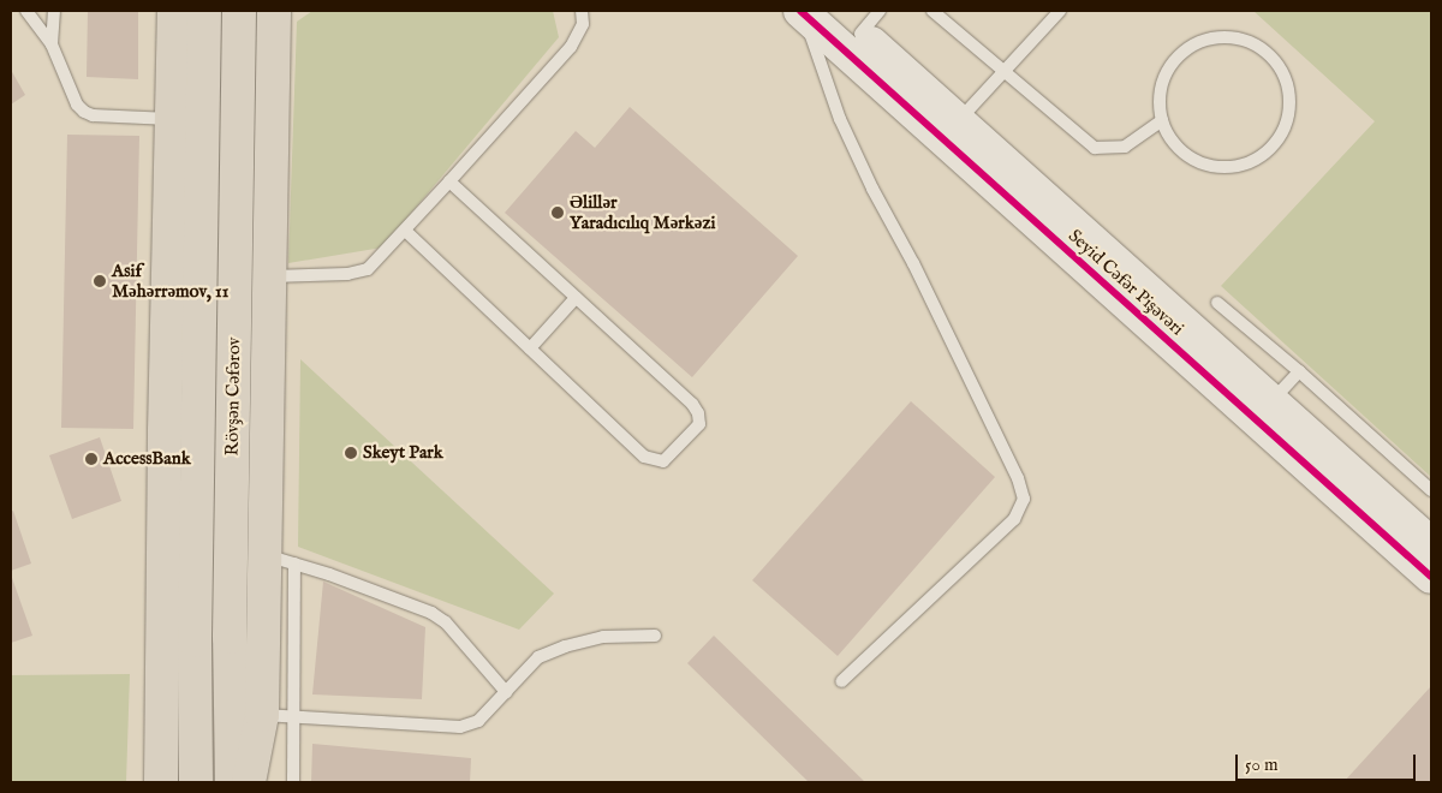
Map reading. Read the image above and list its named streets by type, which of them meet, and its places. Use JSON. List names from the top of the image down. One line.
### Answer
{"streets":{"main road":["Rövşən Cəfərov"],"street":["Seyid Cəfər Pişəvəri"]},"places":["Əlillər Yaradıcılıq Mərkəzi","Asif Məhərrəmov, 11","Skeyt Park","AccessBank"],"scale_bar":"50 m"}
